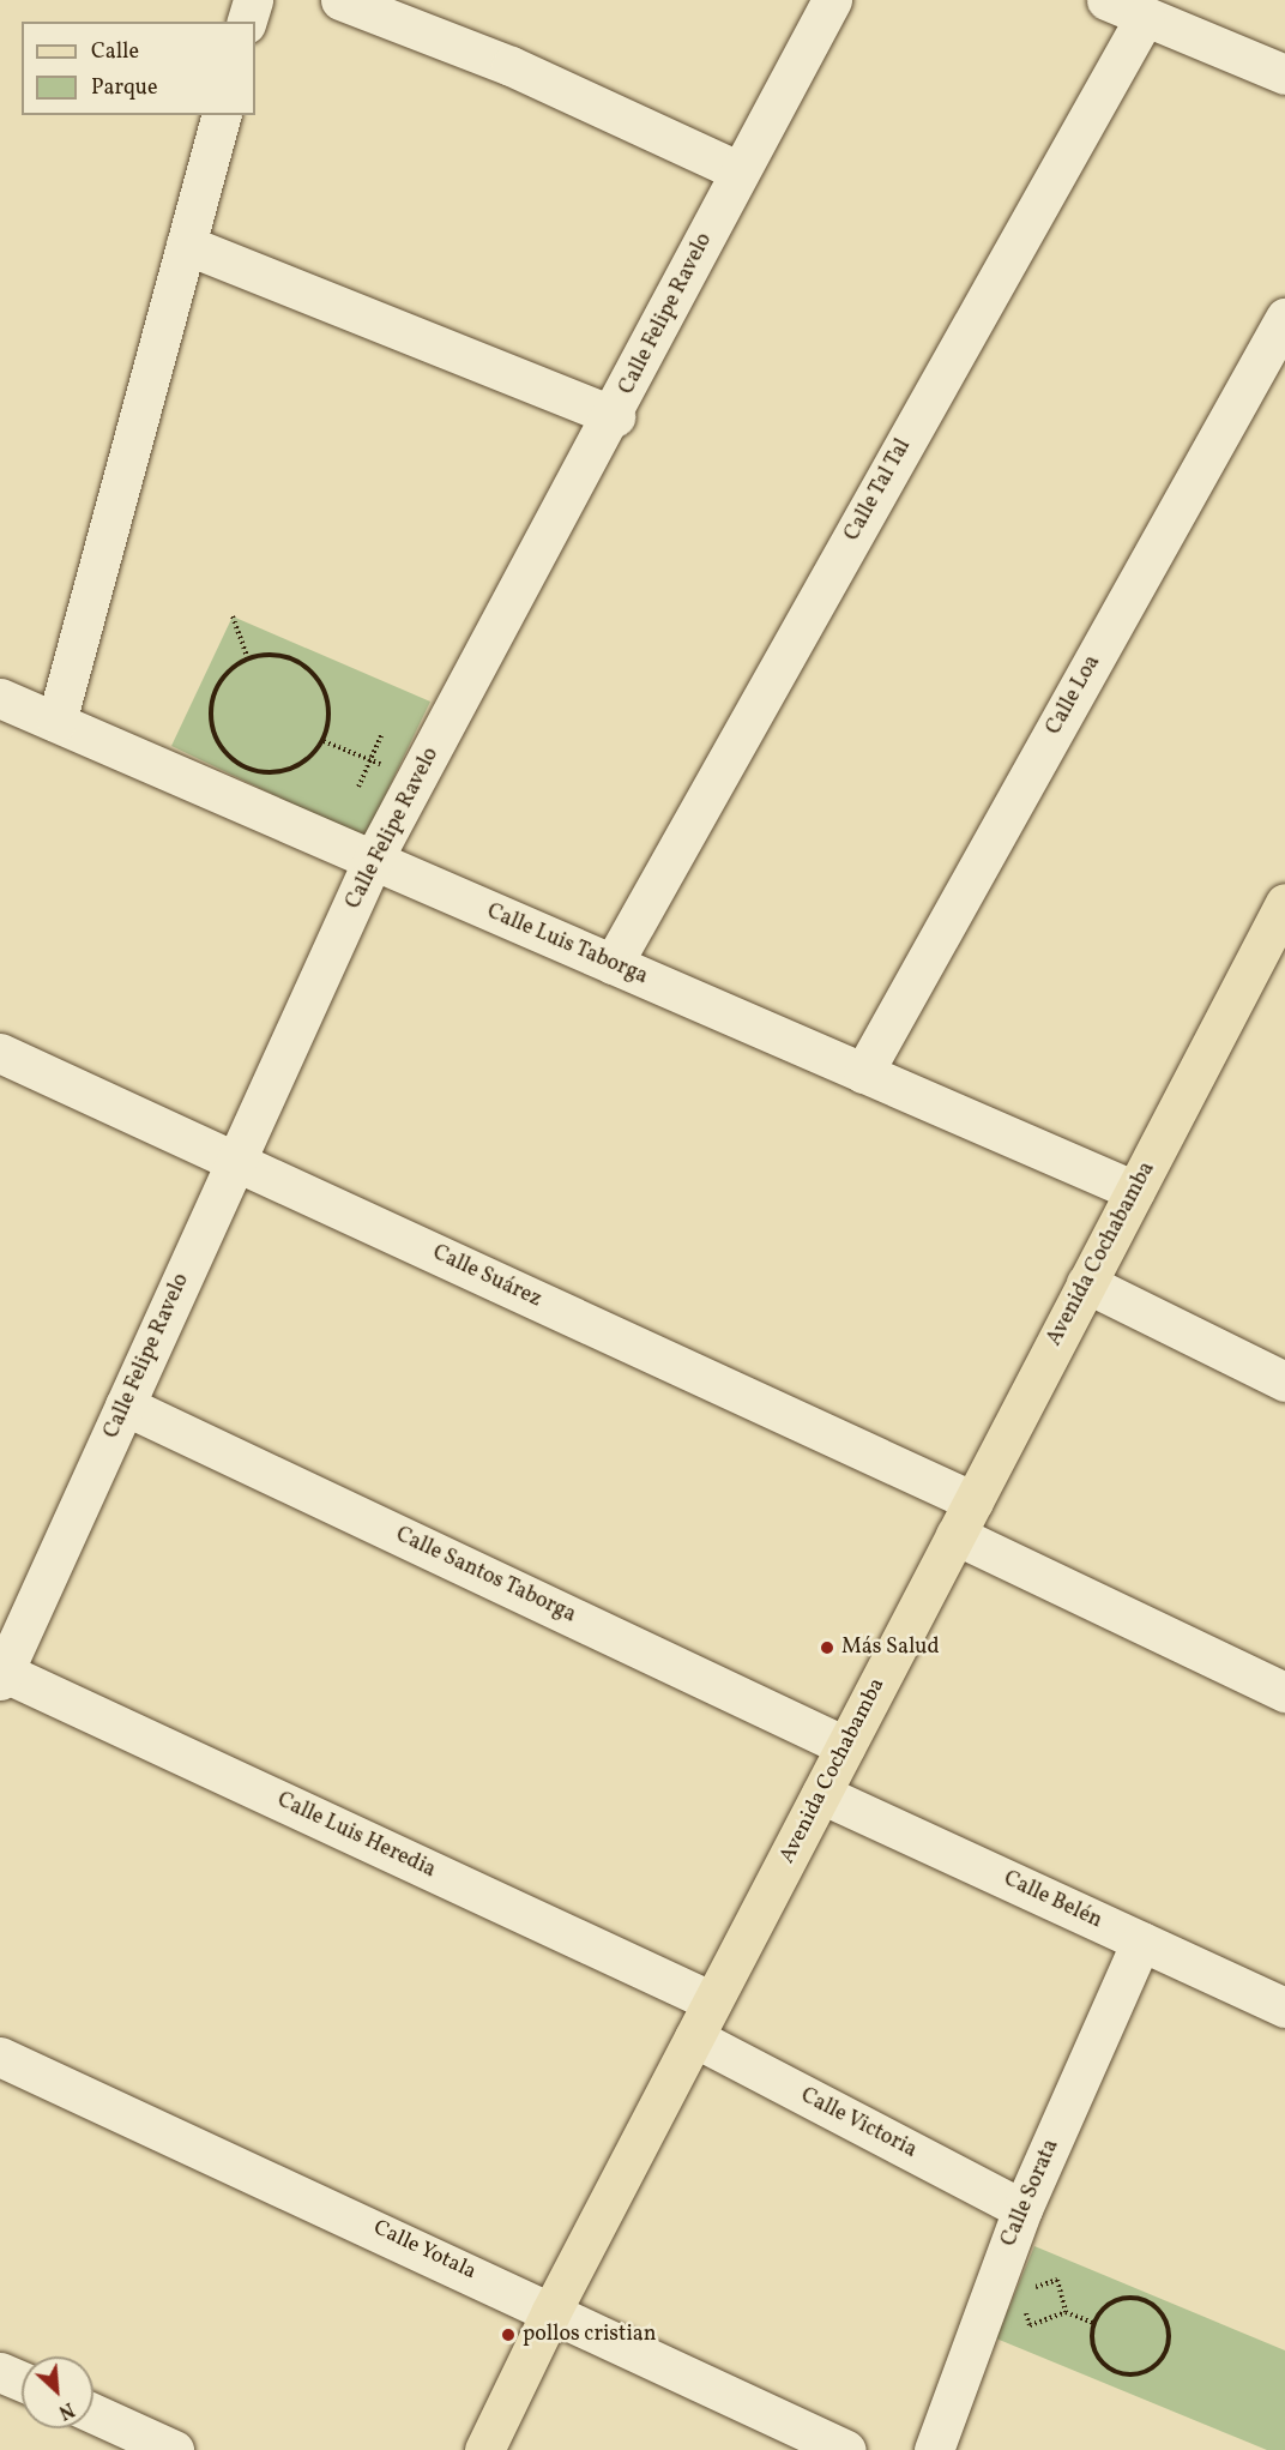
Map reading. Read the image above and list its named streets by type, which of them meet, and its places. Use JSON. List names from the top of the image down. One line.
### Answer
{"streets":{"main road":["Avenida Cochabamba"],"street":["Calle Felipe Ravelo","Calle Tal Tal","Calle Loa","Calle Luis Taborga","Calle Suárez","Calle Santos Taborga","Calle Luis Heredia","Calle Belén","Calle Victoria","Calle Sorata","Calle Yotala"]},"crossings":[["Calle Felipe Ravelo","Calle Luis Taborga"],["Calle Felipe Ravelo","Calle Suárez"],["Calle Felipe Ravelo","Calle Santos Taborga"],["Calle Felipe Ravelo","Calle Luis Heredia"],["Calle Tal Tal","Calle Luis Taborga"],["Calle Loa","Calle Luis Taborga"],["Calle Luis Taborga","Avenida Cochabamba"],["Avenida Cochabamba","Calle Suárez"],["Avenida Cochabamba","Calle Santos Taborga"],["Avenida Cochabamba","Calle Luis Heredia"],["Avenida Cochabamba","Calle Belén"],["Avenida Cochabamba","Calle Victoria"],["Avenida Cochabamba","Calle Yotala"],["Calle Belén","Calle Sorata"],["Calle Victoria","Calle Sorata"]],"places":["Más Salud","pollos cristian"],"legend":["Calle","Parque"],"north":"bottom right"}
